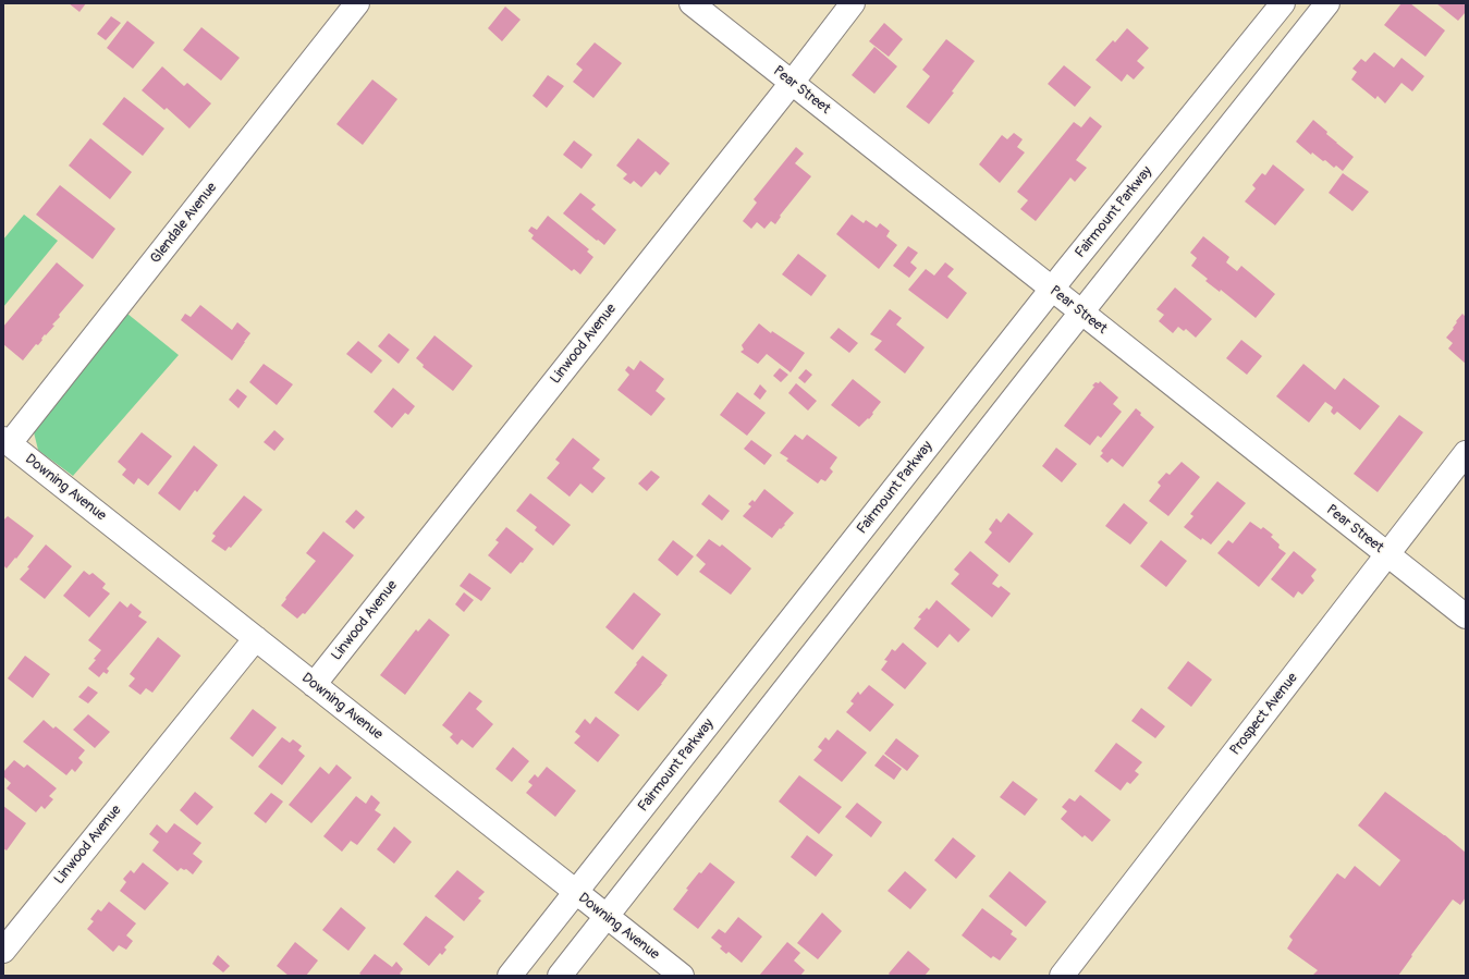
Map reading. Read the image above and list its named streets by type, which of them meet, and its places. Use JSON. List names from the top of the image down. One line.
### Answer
{"streets":{"street":["Pear Street","Fairmount Parkway","Glendale Avenue","Linwood Avenue","Downing Avenue","Prospect Avenue"]},"crossings":[["Pear Street","Fairmount Parkway"],["Pear Street","Linwood Avenue"],["Pear Street","Prospect Avenue"],["Fairmount Parkway","Downing Avenue"],["Glendale Avenue","Downing Avenue"],["Linwood Avenue","Downing Avenue"]]}
